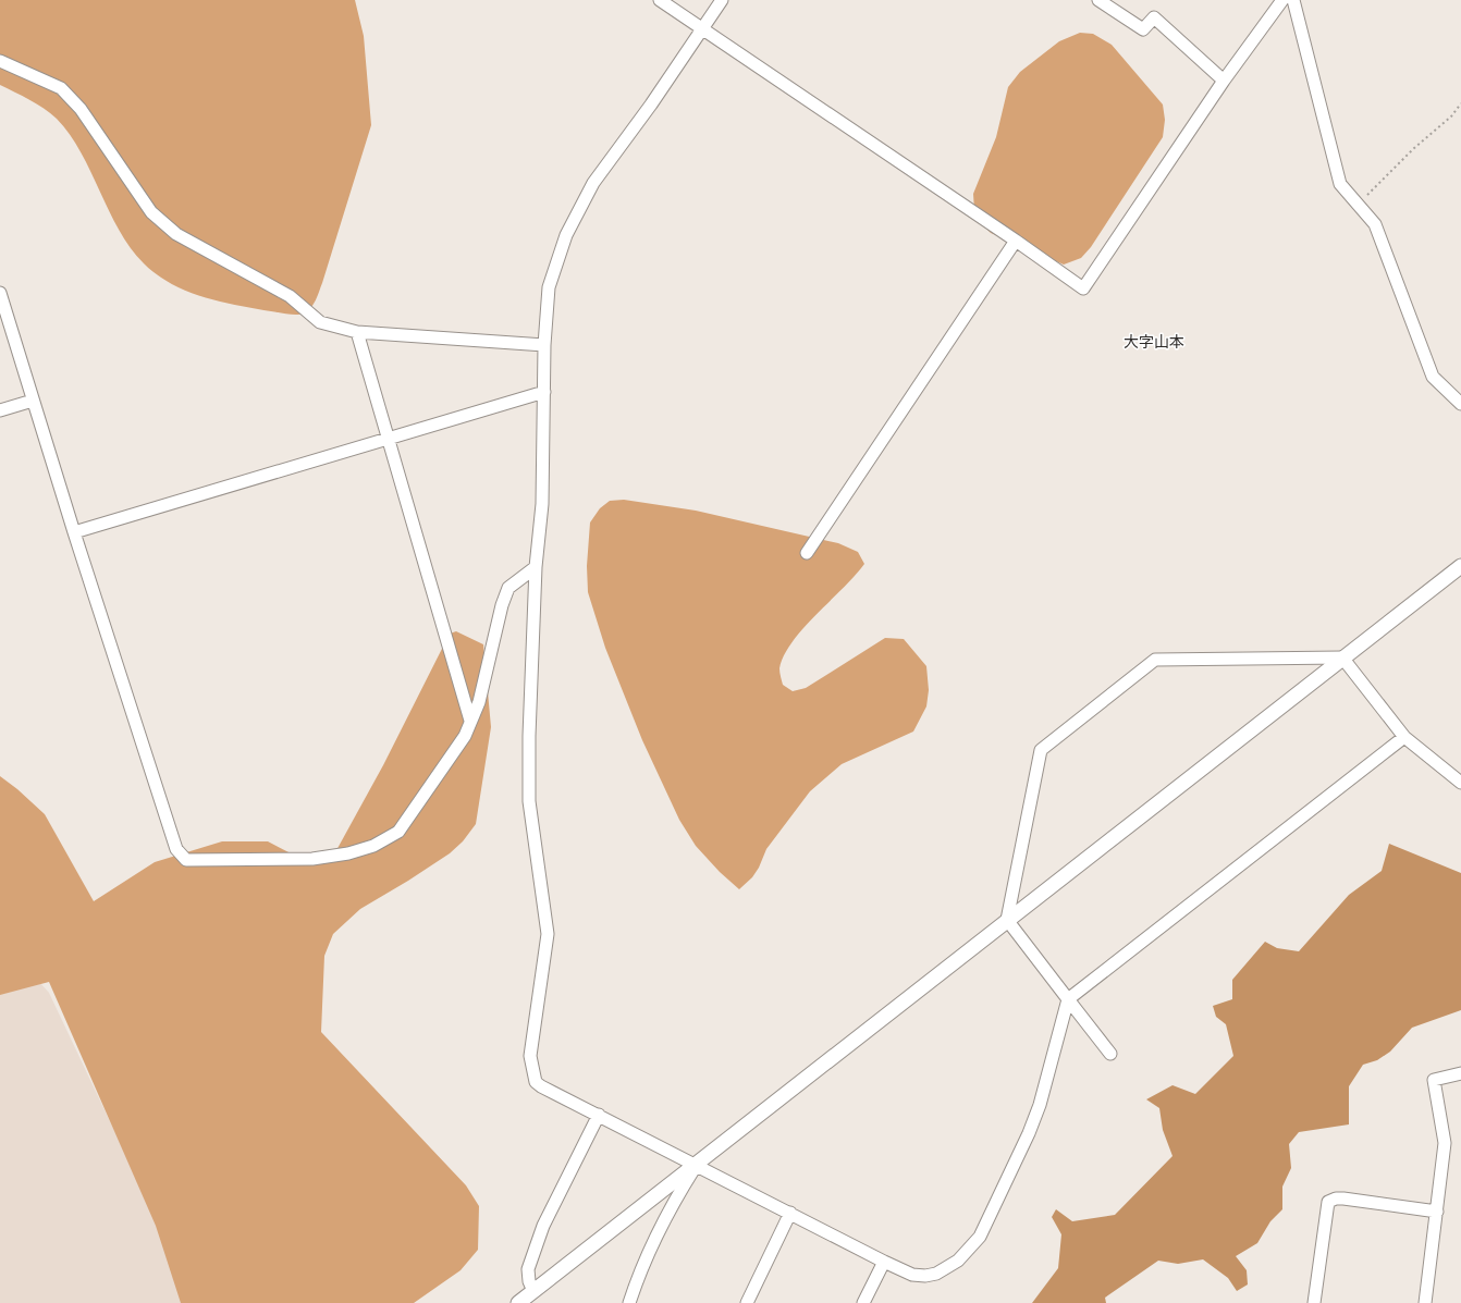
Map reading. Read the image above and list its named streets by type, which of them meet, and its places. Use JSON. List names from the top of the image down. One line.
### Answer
{"districts":["大字山本"]}
